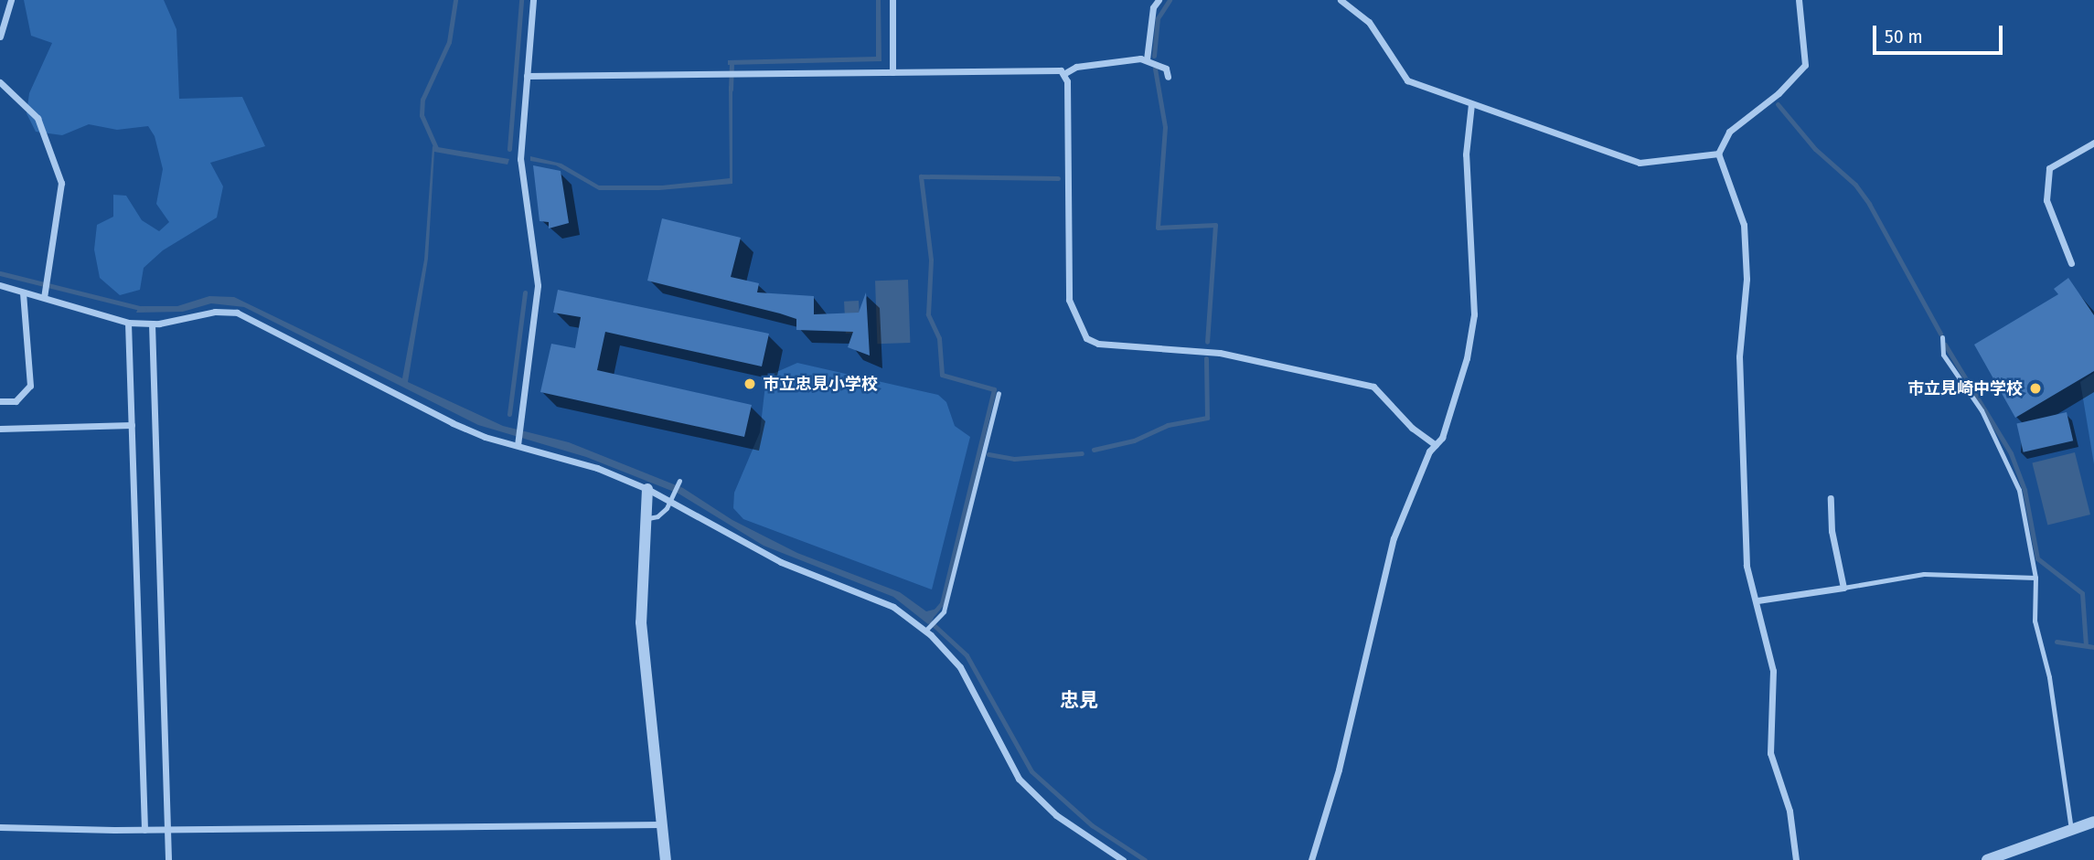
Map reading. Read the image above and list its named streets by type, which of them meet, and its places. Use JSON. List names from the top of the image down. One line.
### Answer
{"districts":["忠見"],"places":["市立忠見小学校","市立見崎中学校"],"scale_bar":"50 m"}
